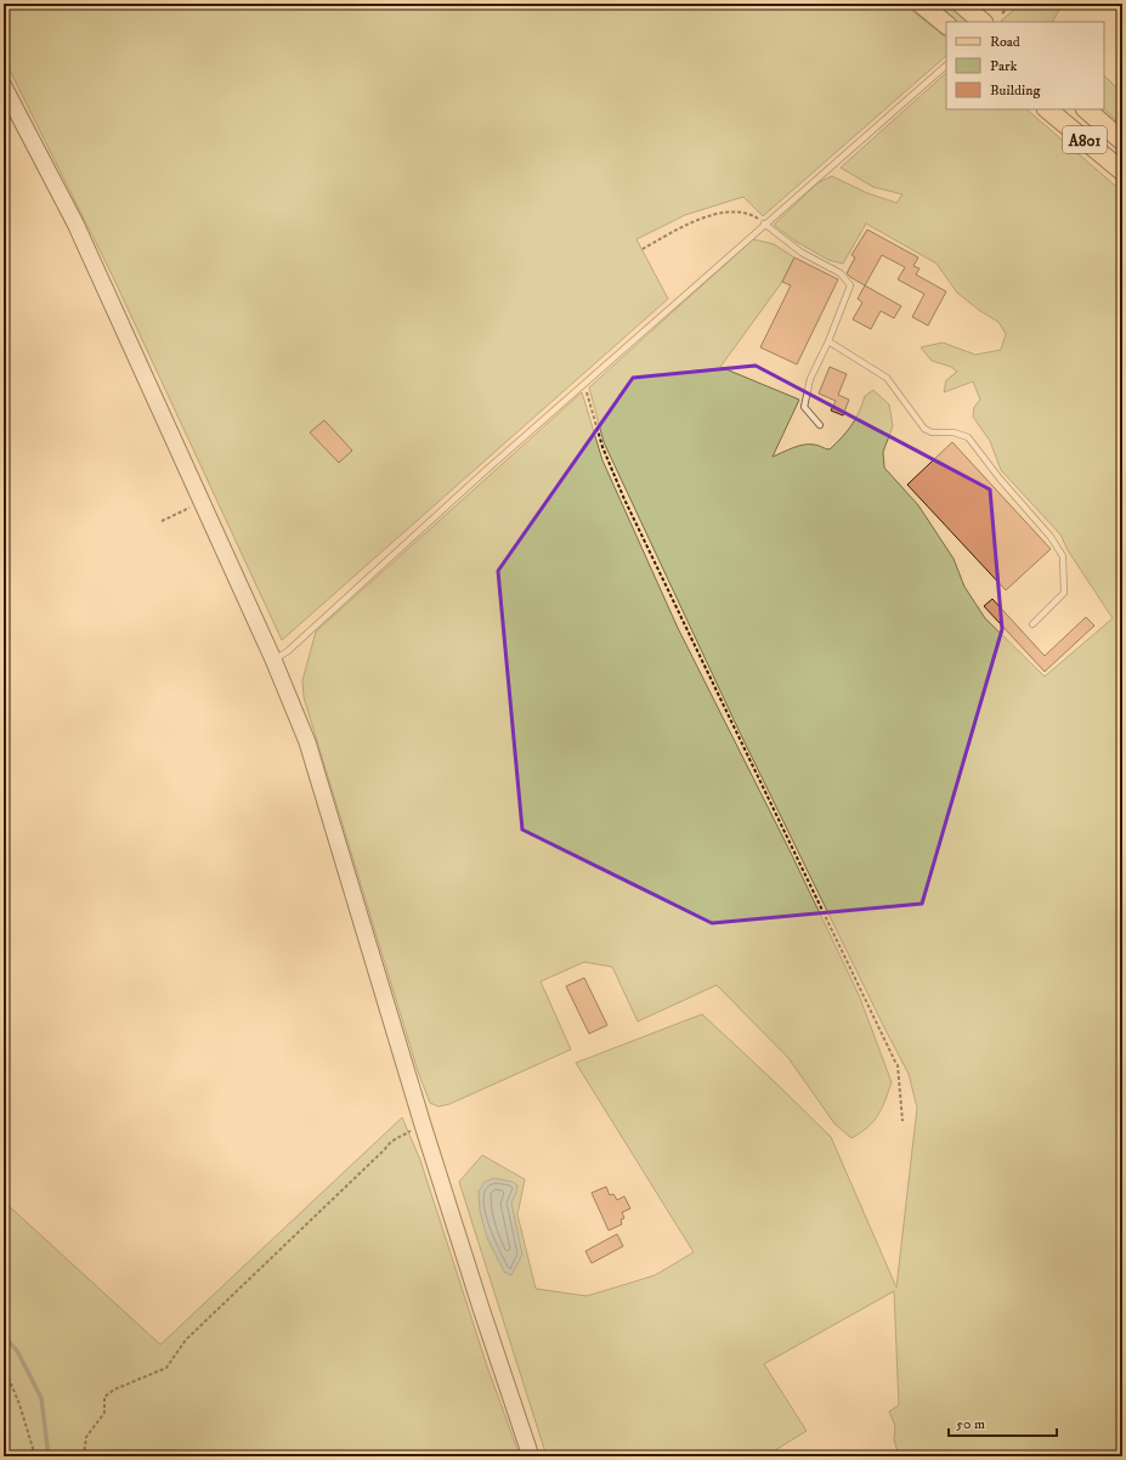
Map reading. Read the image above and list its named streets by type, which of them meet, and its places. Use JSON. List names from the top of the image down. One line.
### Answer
{"streets":{"main road":["A801"]},"legend":["Road","Park","Building"],"scale_bar":"50 m"}
